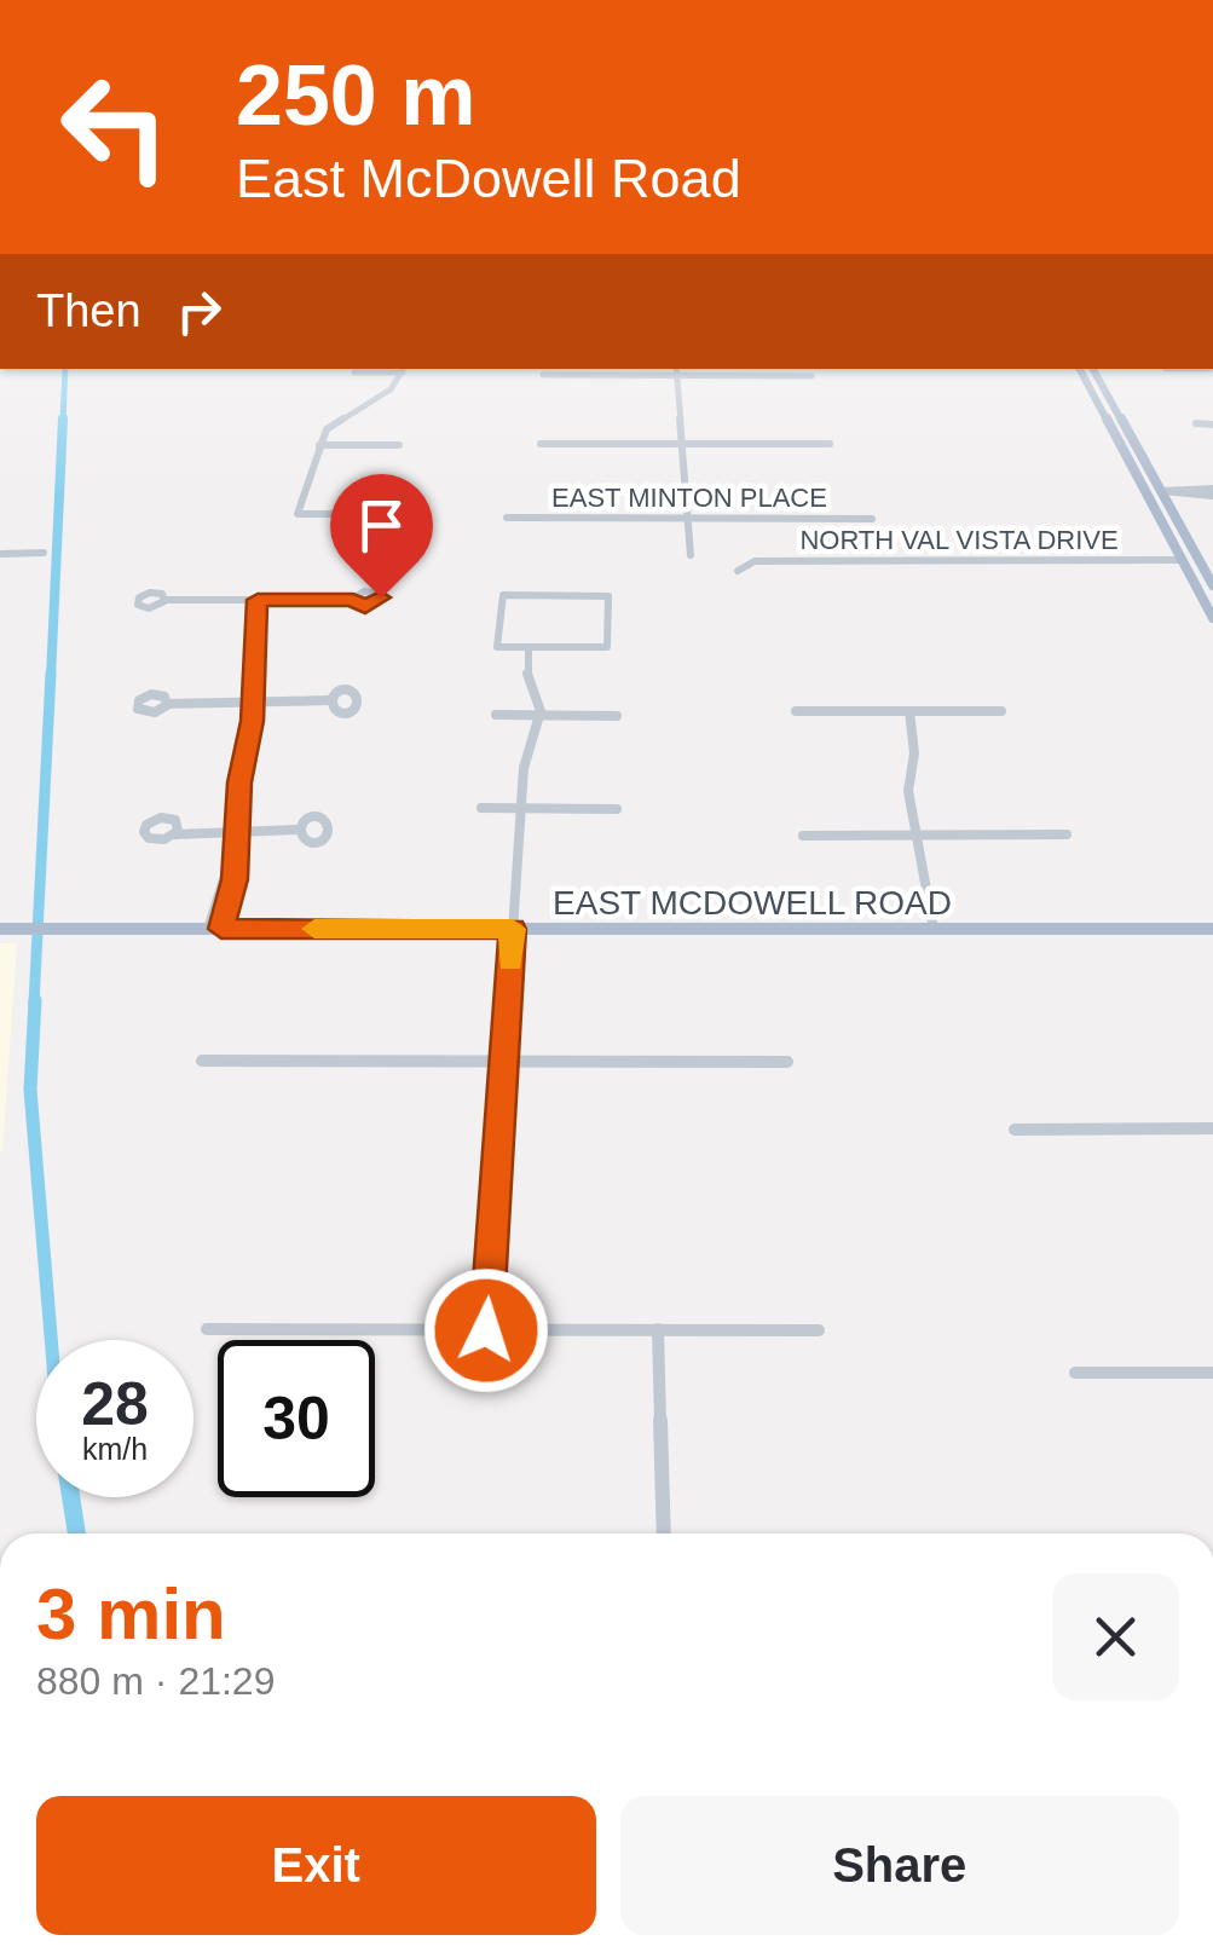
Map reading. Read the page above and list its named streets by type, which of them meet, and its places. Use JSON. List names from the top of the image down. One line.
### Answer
{"streets":{"main road":["NORTH VAL VISTA DRIVE","EAST MCDOWELL ROAD"],"street":["EAST MINTON PLACE"]},"page":{"turn":["250 m","East McDowell Road"],"then":"Then","speed":"28 km/h","limit":"30","heading":["3 min","880 m · 21:29"],"buttons":["Exit","Share"]}}
